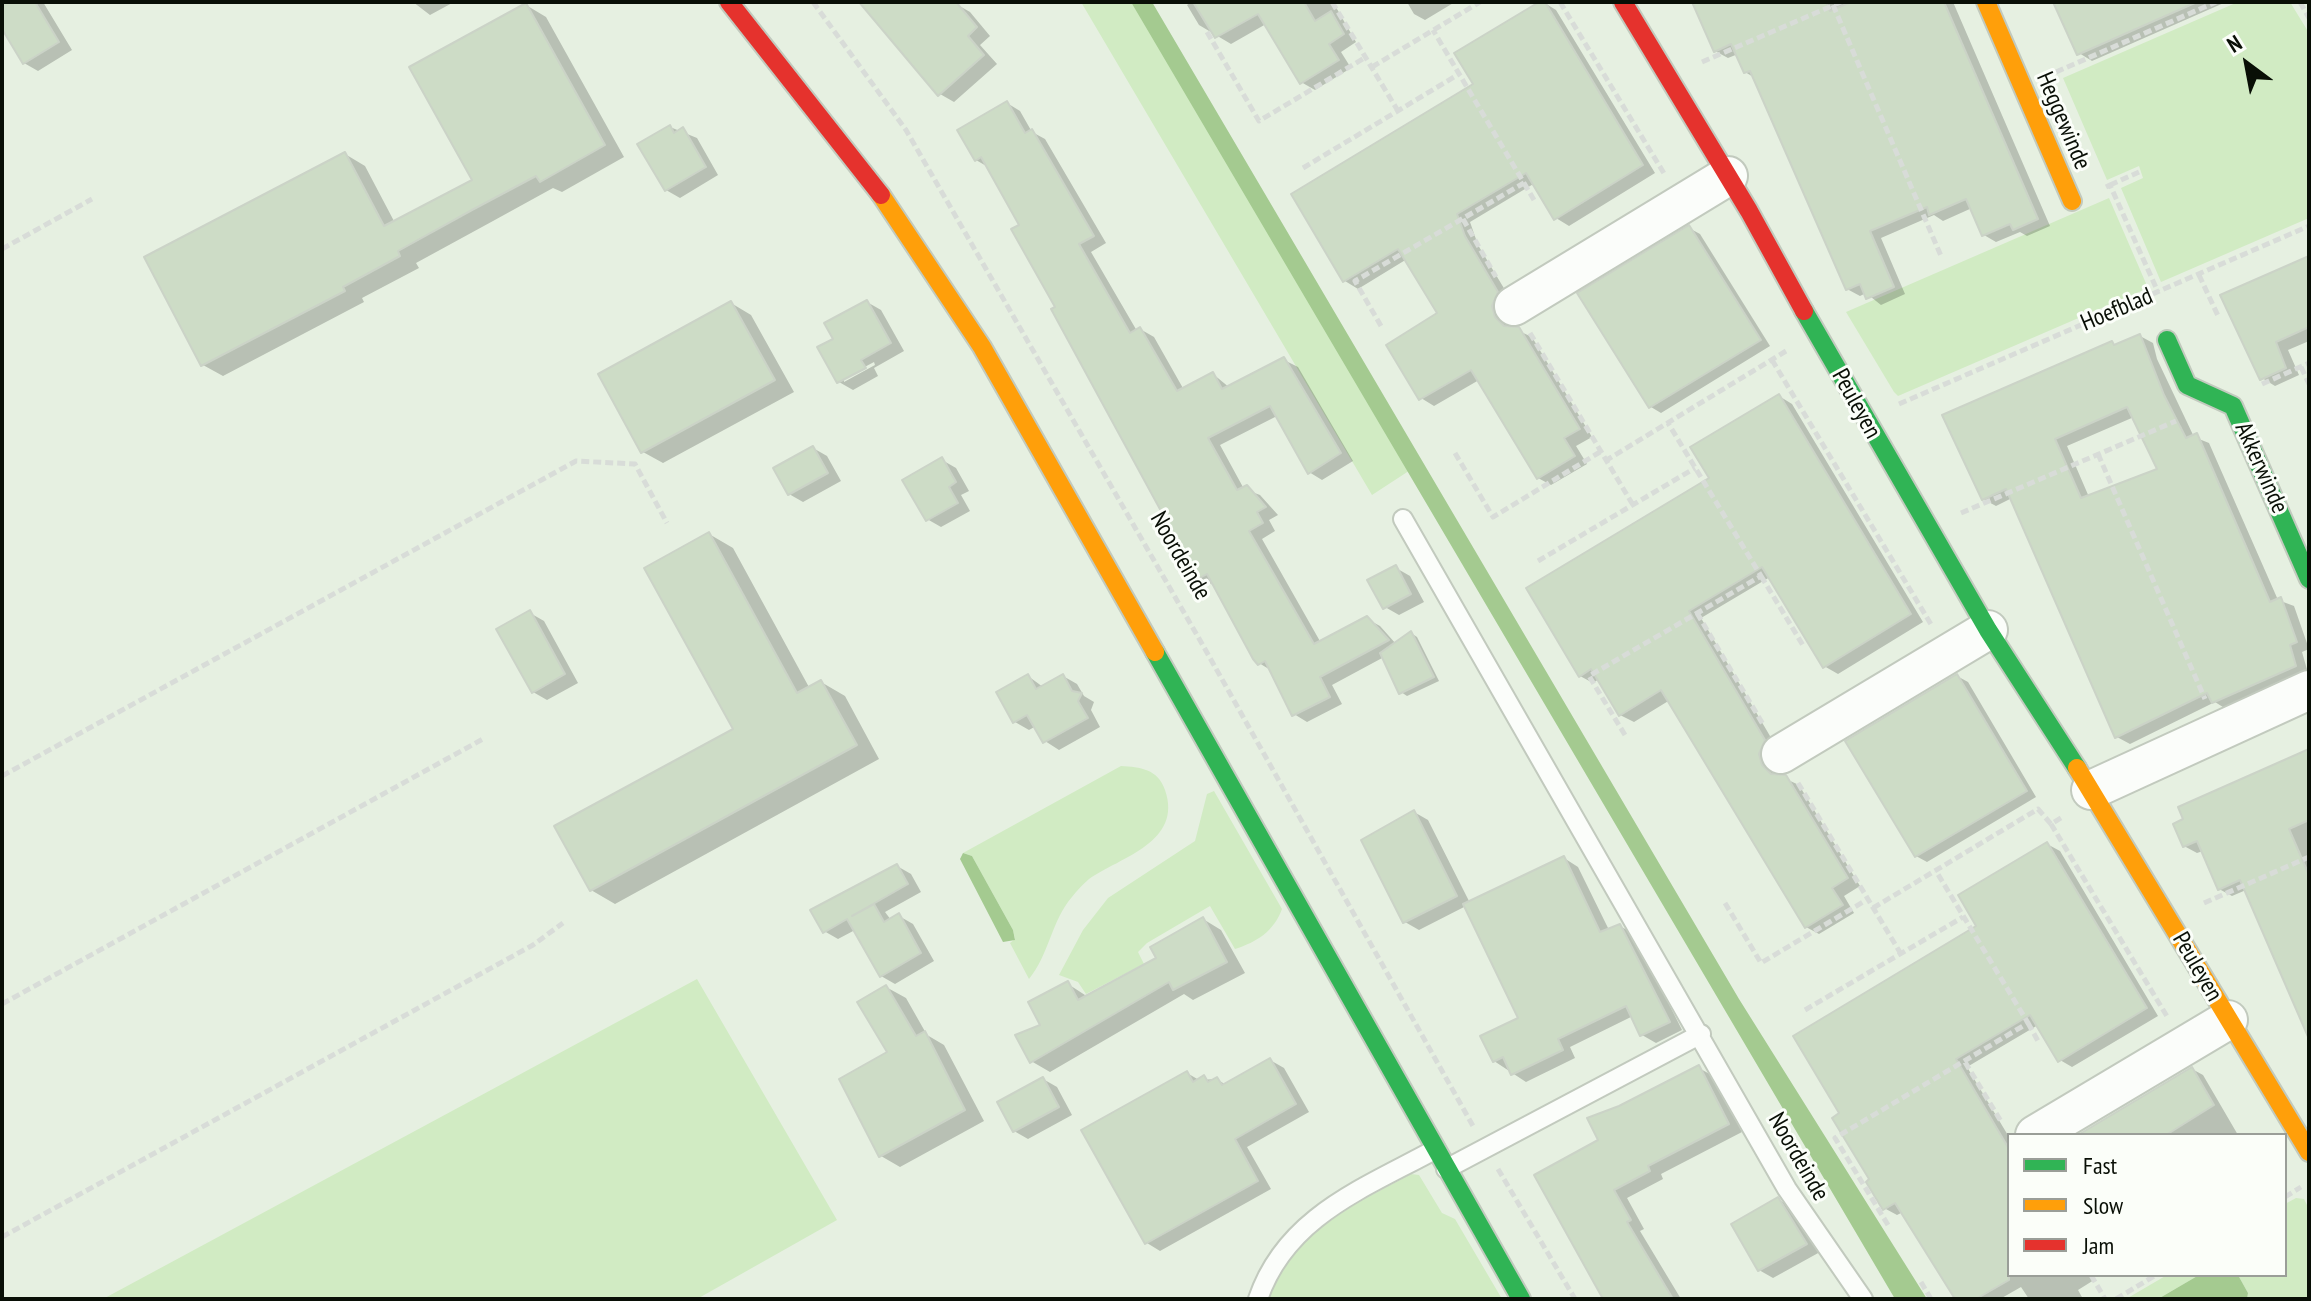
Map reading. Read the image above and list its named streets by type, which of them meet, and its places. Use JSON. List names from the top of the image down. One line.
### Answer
{"streets":{"street":["Heggewinde","Peuleyen","Akkerwinde"],"lane":["Noordeinde"],"path":["Hoefblad"]},"crossings":[["Heggewinde","Hoefblad"]],"legend":["Fast","Slow","Jam"],"north":"top left"}
